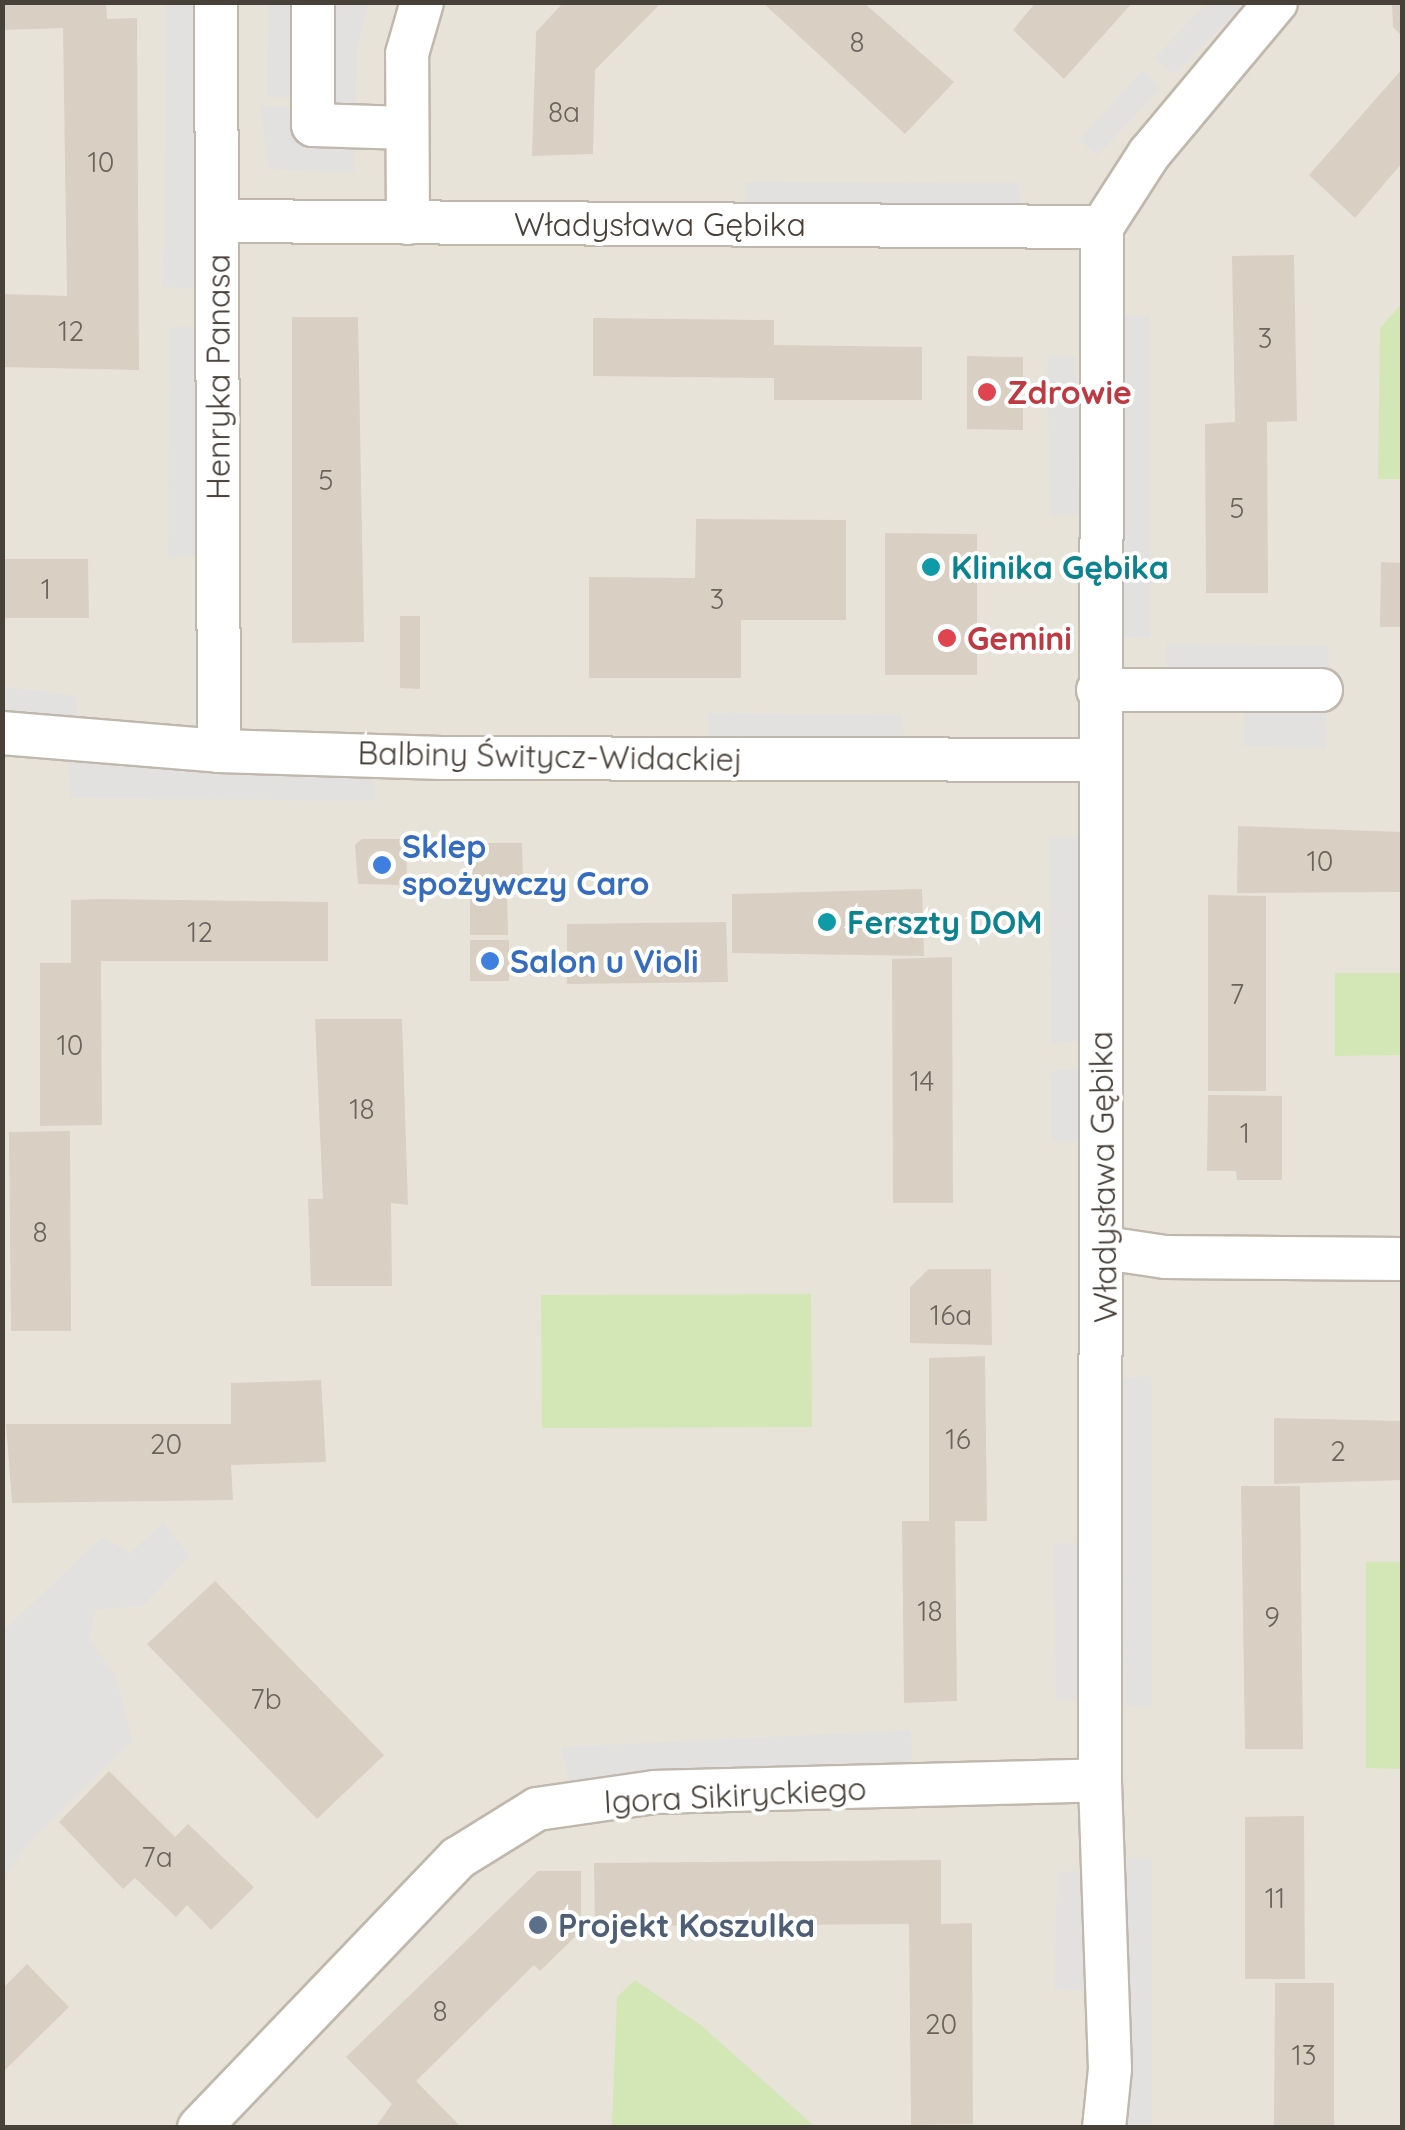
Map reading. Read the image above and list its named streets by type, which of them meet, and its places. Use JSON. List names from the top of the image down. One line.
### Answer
{"streets":{"street":["Władysława Gębika","Henryka Panasa","Balbiny Świtycz-Widackiej","Igora Sikiryckiego"]},"crossings":[["Władysława Gębika","Henryka Panasa"],["Władysława Gębika","Balbiny Świtycz-Widackiej"],["Władysława Gębika","Igora Sikiryckiego"],["Henryka Panasa","Balbiny Świtycz-Widackiej"]],"places":["Zdrowie","Klinika Gębika","Gemini","Sklep spożywczy Caro","Ferszty DOM","Salon u Violi","Projekt Koszulka"],"house_numbers":["8","8a","10","12","3","5","5","1","3","10","12","7","10","14","18","1","8","16a","16","20","2","18","9","7b","7a","11","8","20","13"]}
